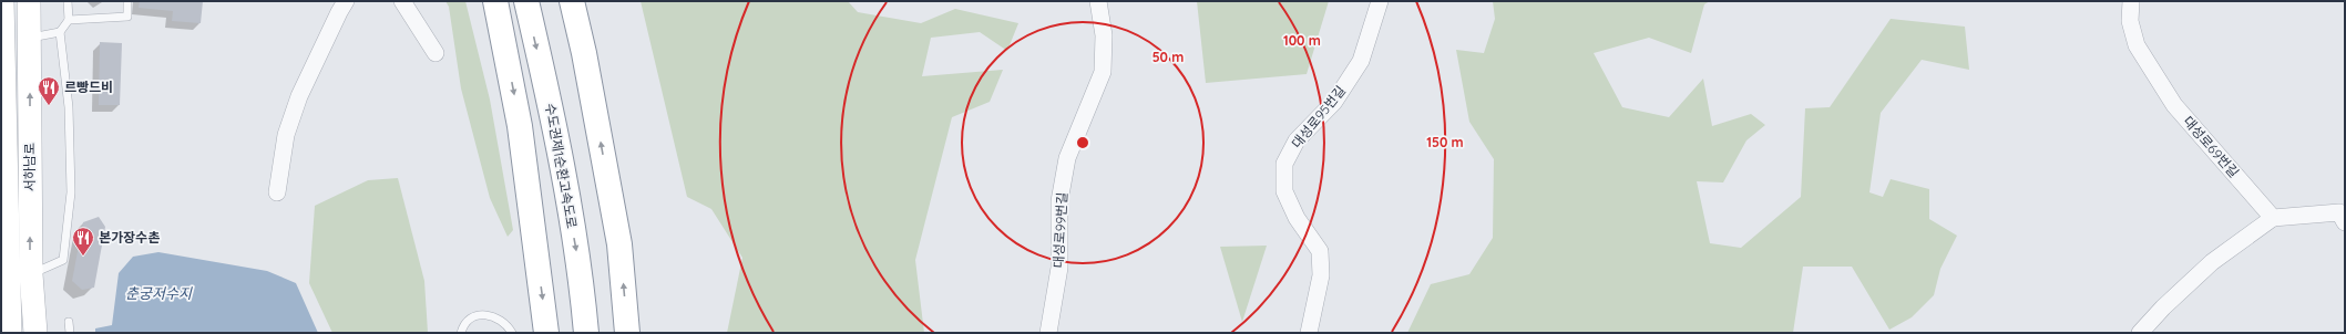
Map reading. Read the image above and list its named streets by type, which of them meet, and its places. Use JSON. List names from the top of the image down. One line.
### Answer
{"streets":{"highway":["수도권제1순환고속도로"],"street":["대성로95번길","대성로69번길","서하남로","대성로99번길"]},"water":["춘궁저수지"],"places":{"restaurant":["르빵드비","본가장수촌"]},"rings":["100 m","50 m","150 m"]}
